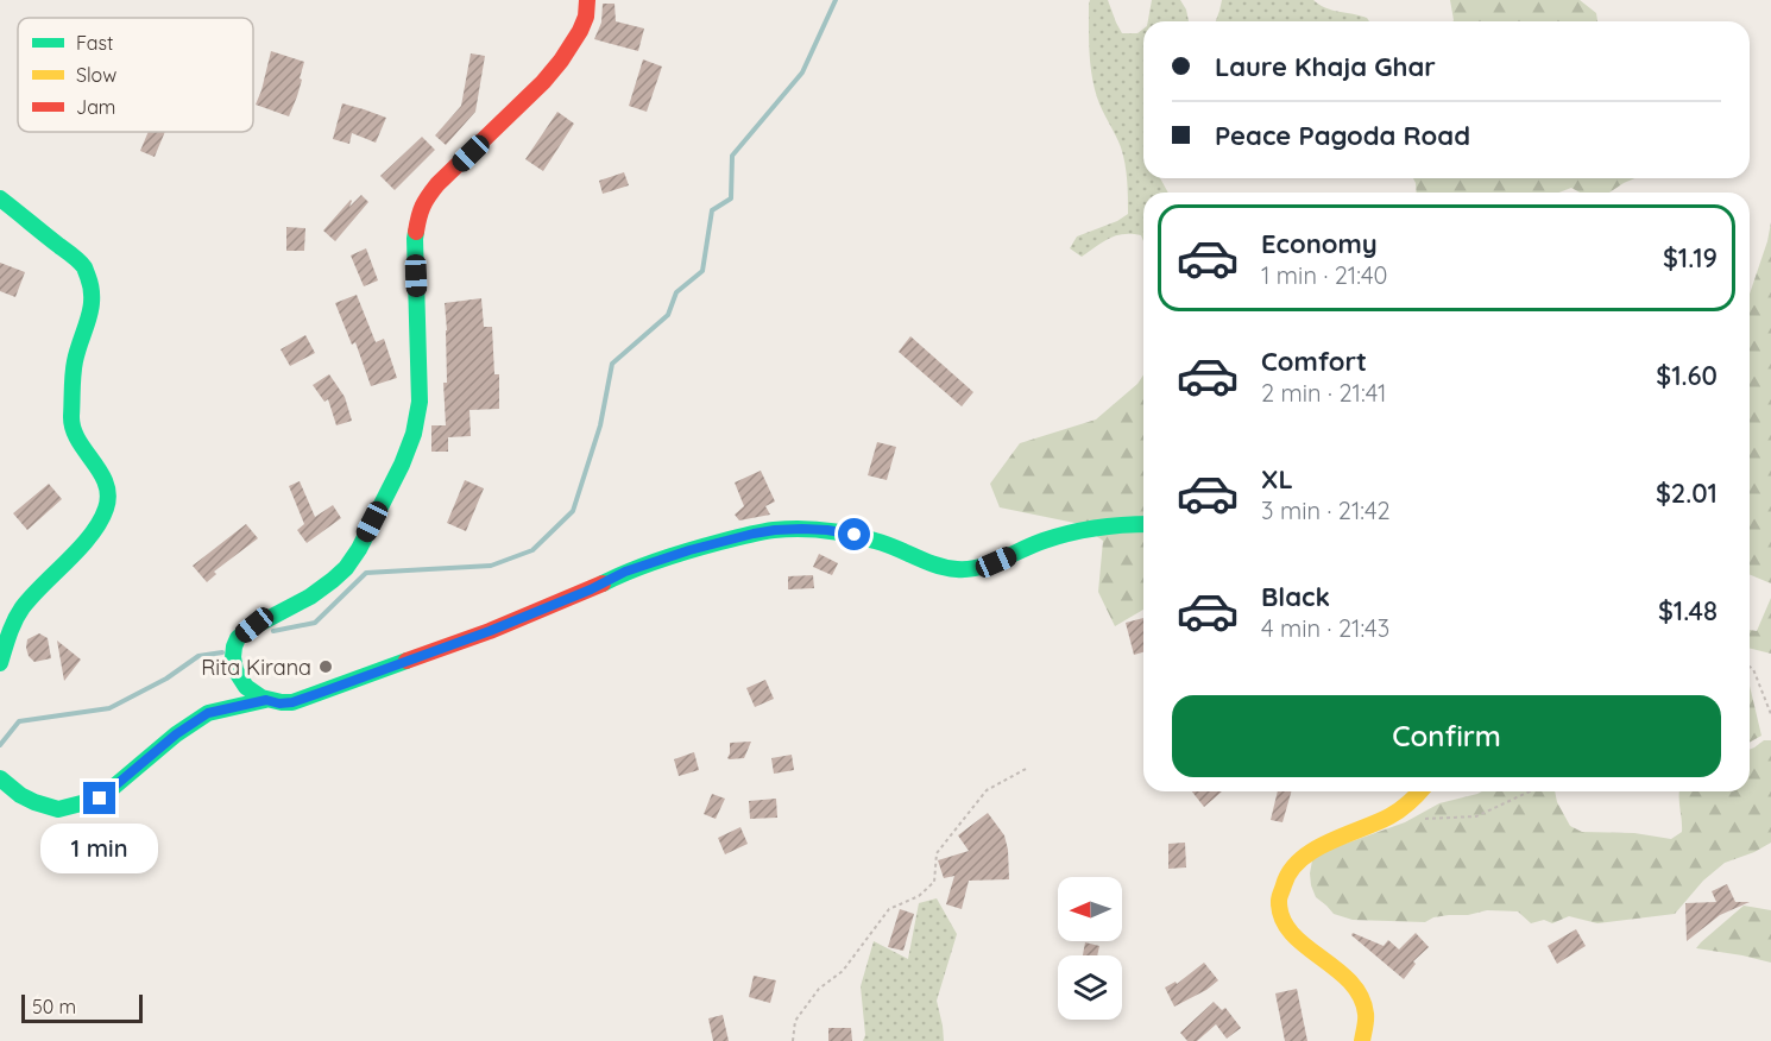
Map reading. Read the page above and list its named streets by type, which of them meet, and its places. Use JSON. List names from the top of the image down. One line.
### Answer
{"places":["Rita Kirana"],"legend":["Fast","Slow","Jam"],"scale_bar":"50 m","north":"left","page":{"banner":["Laure Khaja Ghar","Peace Pagoda Road"],"list":[{"name":"Economy","note":"1 min · 21:40","value":"$1.19"},{"name":"Comfort","note":"2 min · 21:41","value":"$1.60"},{"name":"XL","note":"3 min · 21:42","value":"$2.01"},{"name":"Black","note":"4 min · 21:43","value":"$1.48"}],"buttons":"Confirm","bubble":"1 min","scale":"50 m"}}
